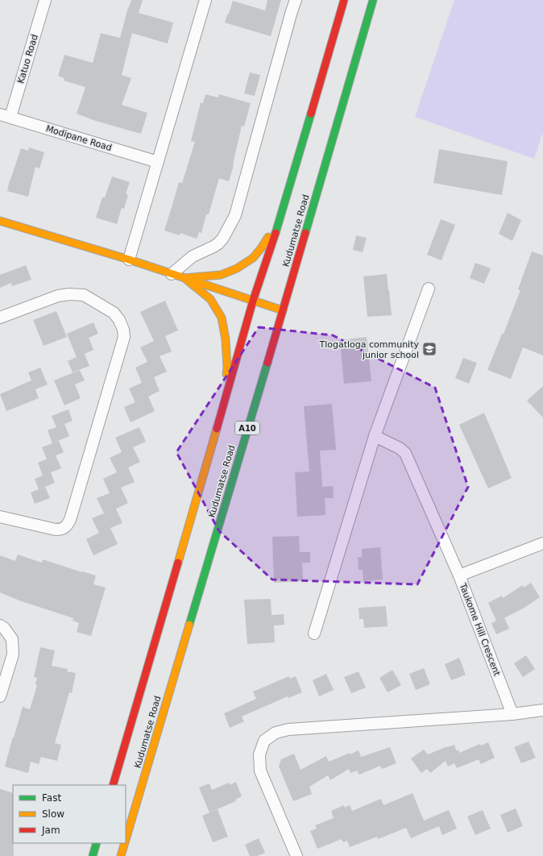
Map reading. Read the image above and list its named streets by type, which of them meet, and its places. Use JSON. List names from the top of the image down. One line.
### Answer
{"streets":{"main road":["Kudumatse Road","A10"],"street":["Katuo Road","Modipane Road","Taukome Hill Crescent"]},"crossings":[["Katuo Road","Modipane Road"]],"places":{"school or university":["Tlogatloga community junior school"]},"legend":["Fast","Slow","Jam"]}
